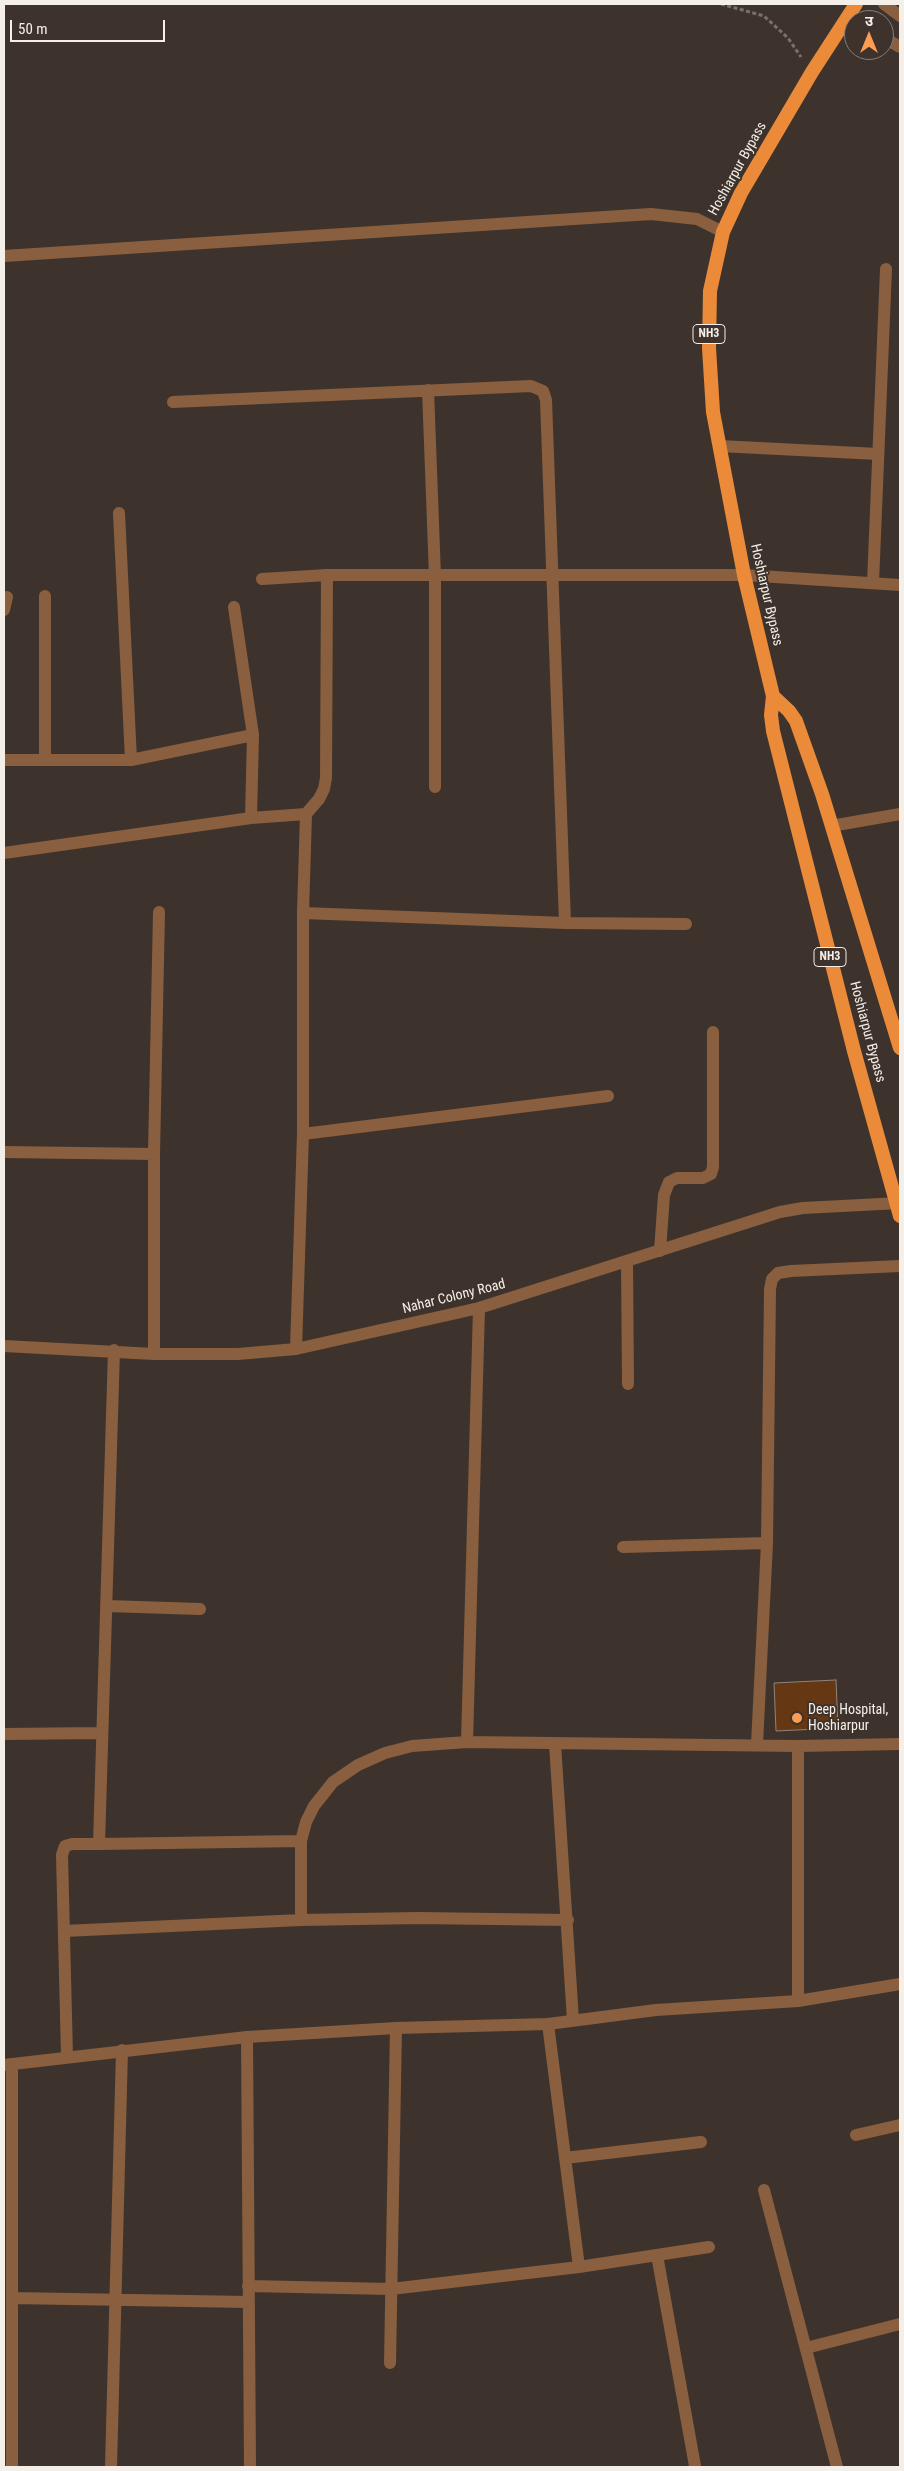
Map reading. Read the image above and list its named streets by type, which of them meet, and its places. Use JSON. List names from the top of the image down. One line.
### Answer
{"streets":{"highway":["Hoshiarpur Bypass","NH3"],"street":["Nahar Colony Road"]},"crossings":[["Hoshiarpur Bypass","Nahar Colony Road"]],"places":["Deep Hospital, Hoshiarpur"],"scale_bar":"50 m","north":"top"}
